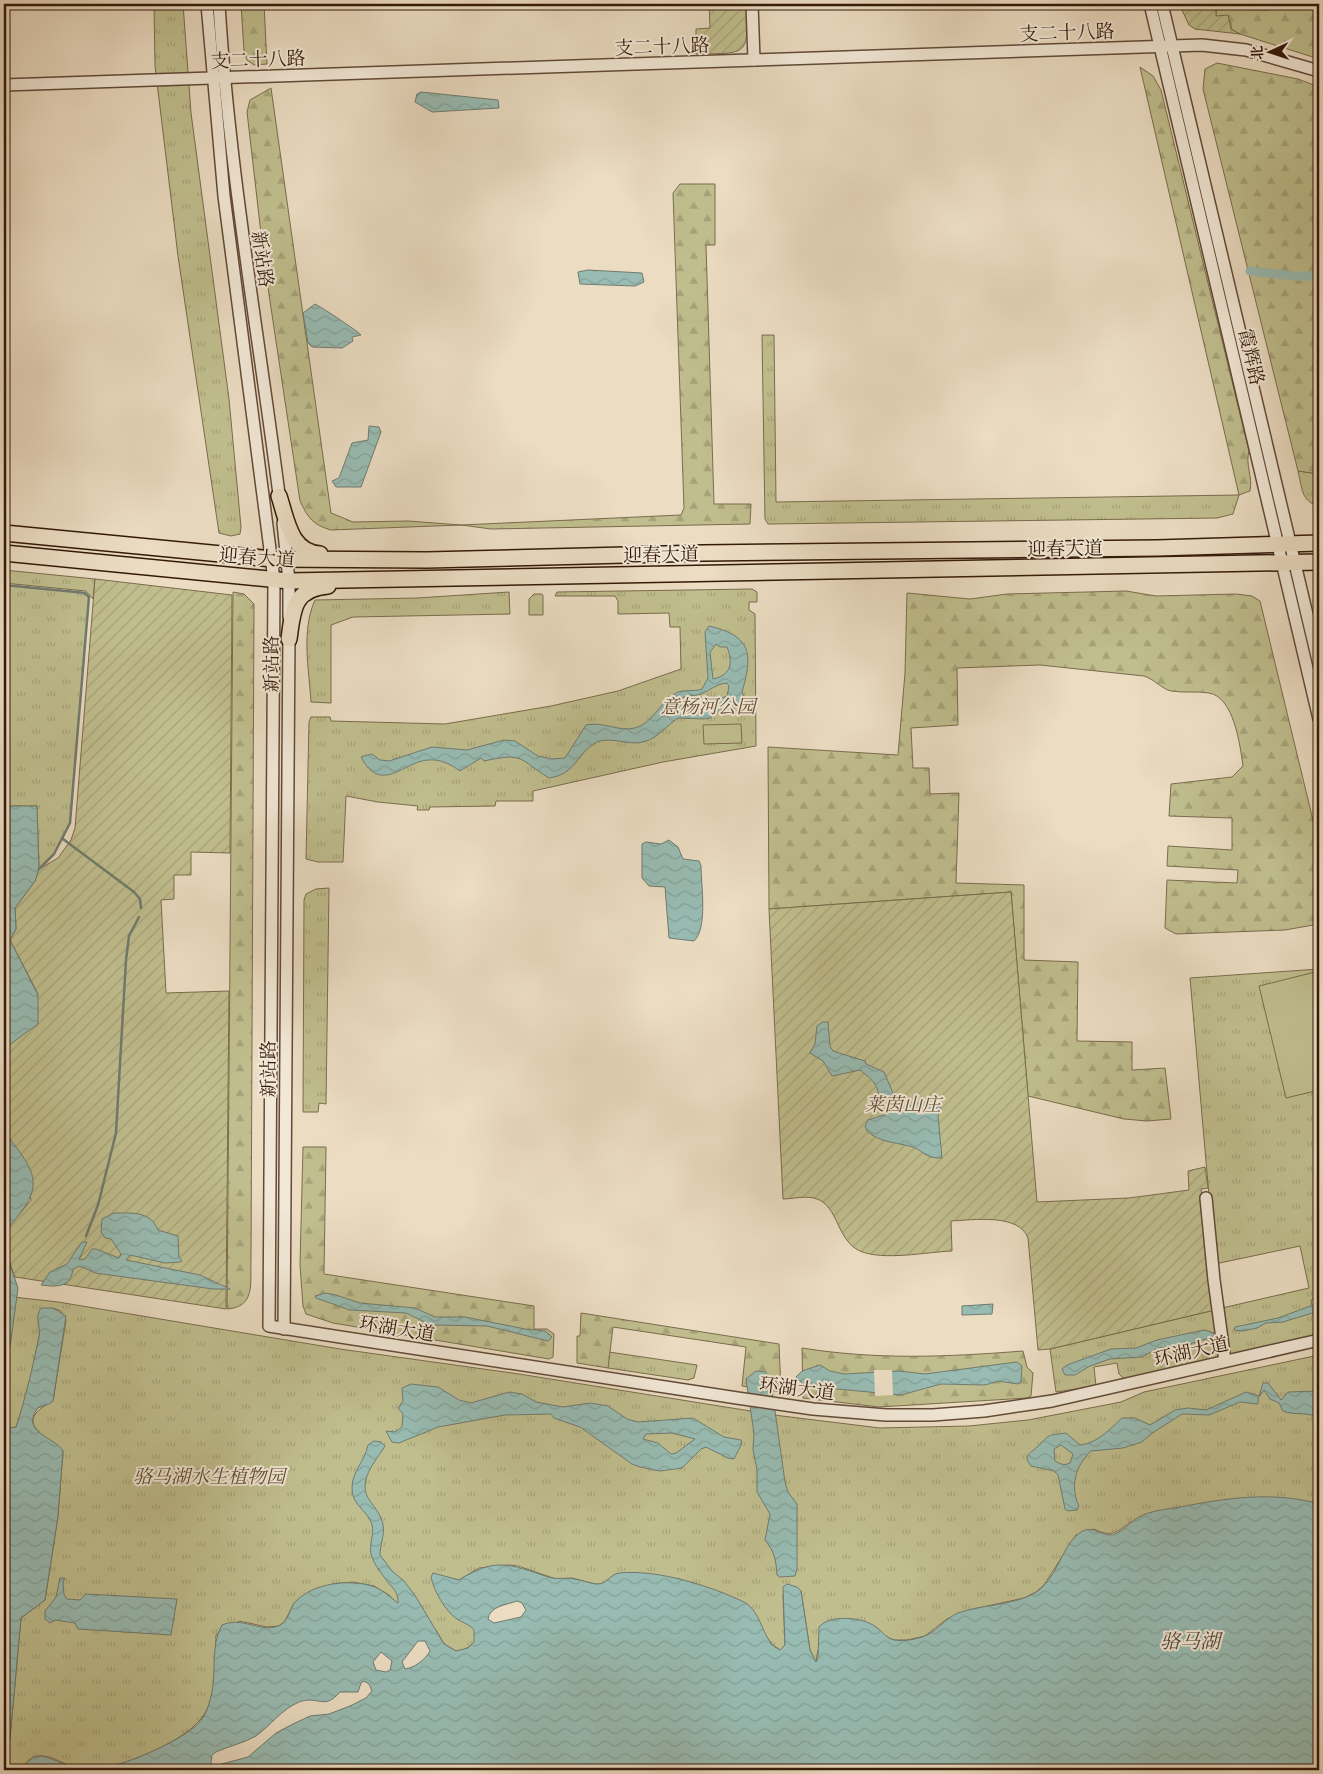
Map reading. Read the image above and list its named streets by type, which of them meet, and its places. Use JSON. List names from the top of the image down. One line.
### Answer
{"streets":{"main road":["迎春大道"],"street":["支二十八路","新站路","霞辉路","环湖大道"]},"crossings":[["支二十八路","新站路"],["支二十八路","霞辉路"],["新站路","迎春大道"],["新站路","环湖大道"],["霞辉路","迎春大道"]],"water":["骆马湖"],"parks":["意杨河公园","莱茵山庄","骆马湖水生植物园"],"north":"left"}
